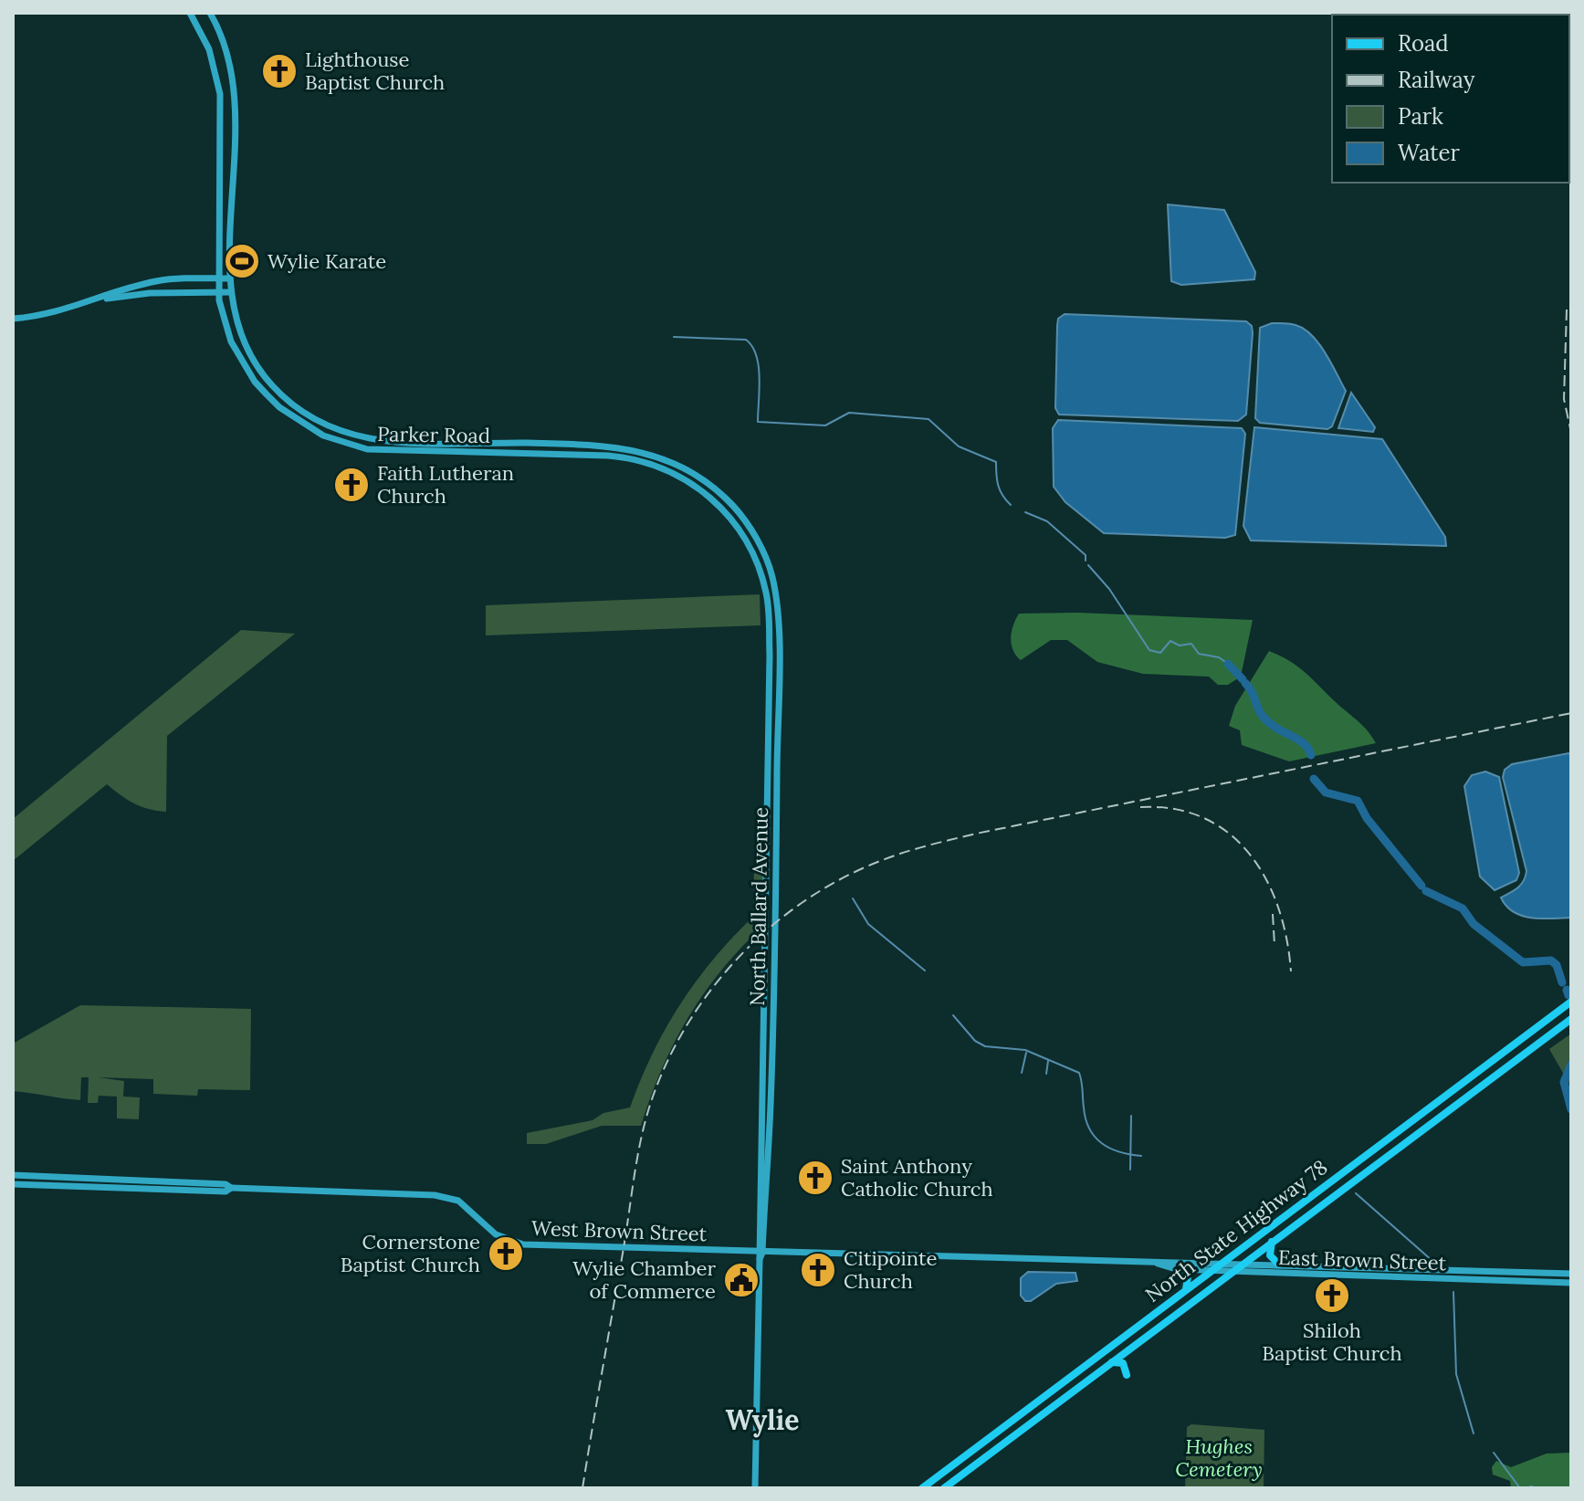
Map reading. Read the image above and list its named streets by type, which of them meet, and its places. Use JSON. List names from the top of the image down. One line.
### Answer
{"streets":{"main road":["Parker Road","North Ballard Avenue","West Brown Street","North State Highway 78","East Brown Street"]},"crossings":[["Parker Road","North Ballard Avenue"],["North Ballard Avenue","West Brown Street"],["North Ballard Avenue","East Brown Street"],["West Brown Street","East Brown Street"],["North State Highway 78","East Brown Street"]],"districts":["Wylie"],"parks":["Hughes Cemetery"],"places":{"church":["Lighthouse Baptist Church","Faith Lutheran Church","Saint Anthony Catholic Church","Cornerstone Baptist Church","Citipointe Church","Shiloh Baptist Church"],"sports":["Wylie Karate"],"public building":["Wylie Chamber of Commerce"]},"legend":["Road","Railway","Park","Water"]}
